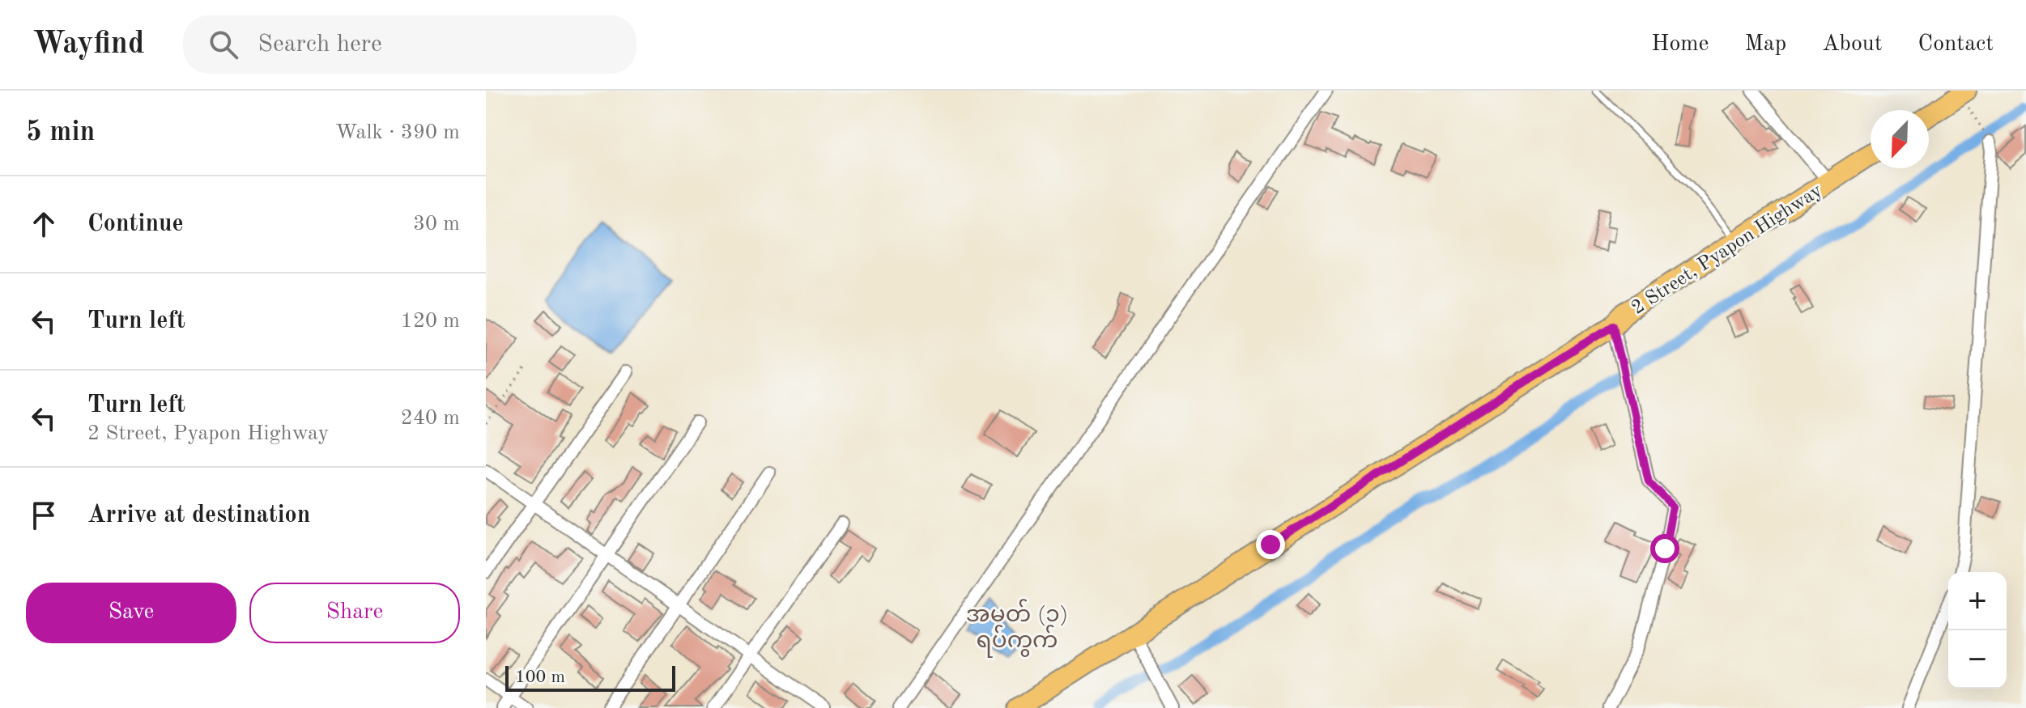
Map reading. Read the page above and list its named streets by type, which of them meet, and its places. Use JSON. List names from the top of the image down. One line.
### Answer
{"streets":{"main road":["2 Street, Pyapon Highway"]},"districts":["အမှတ် (၁) ရပ်ကွက်"],"scale_bar":"100 m","north":"bottom left","page":{"header":"Wayfind","search":"Search here","nav":["Home","Map","About","Contact"],"heading":["5 min","Walk · 390 m"],"list":[["Continue","30 m"],["Turn left","120 m"],["Turn left","2 Street, Pyapon Highway","240 m"],"Arrive at destination"],"buttons":["Save","Share"],"map_buttons":["+","−"],"scale":"100 m"}}
